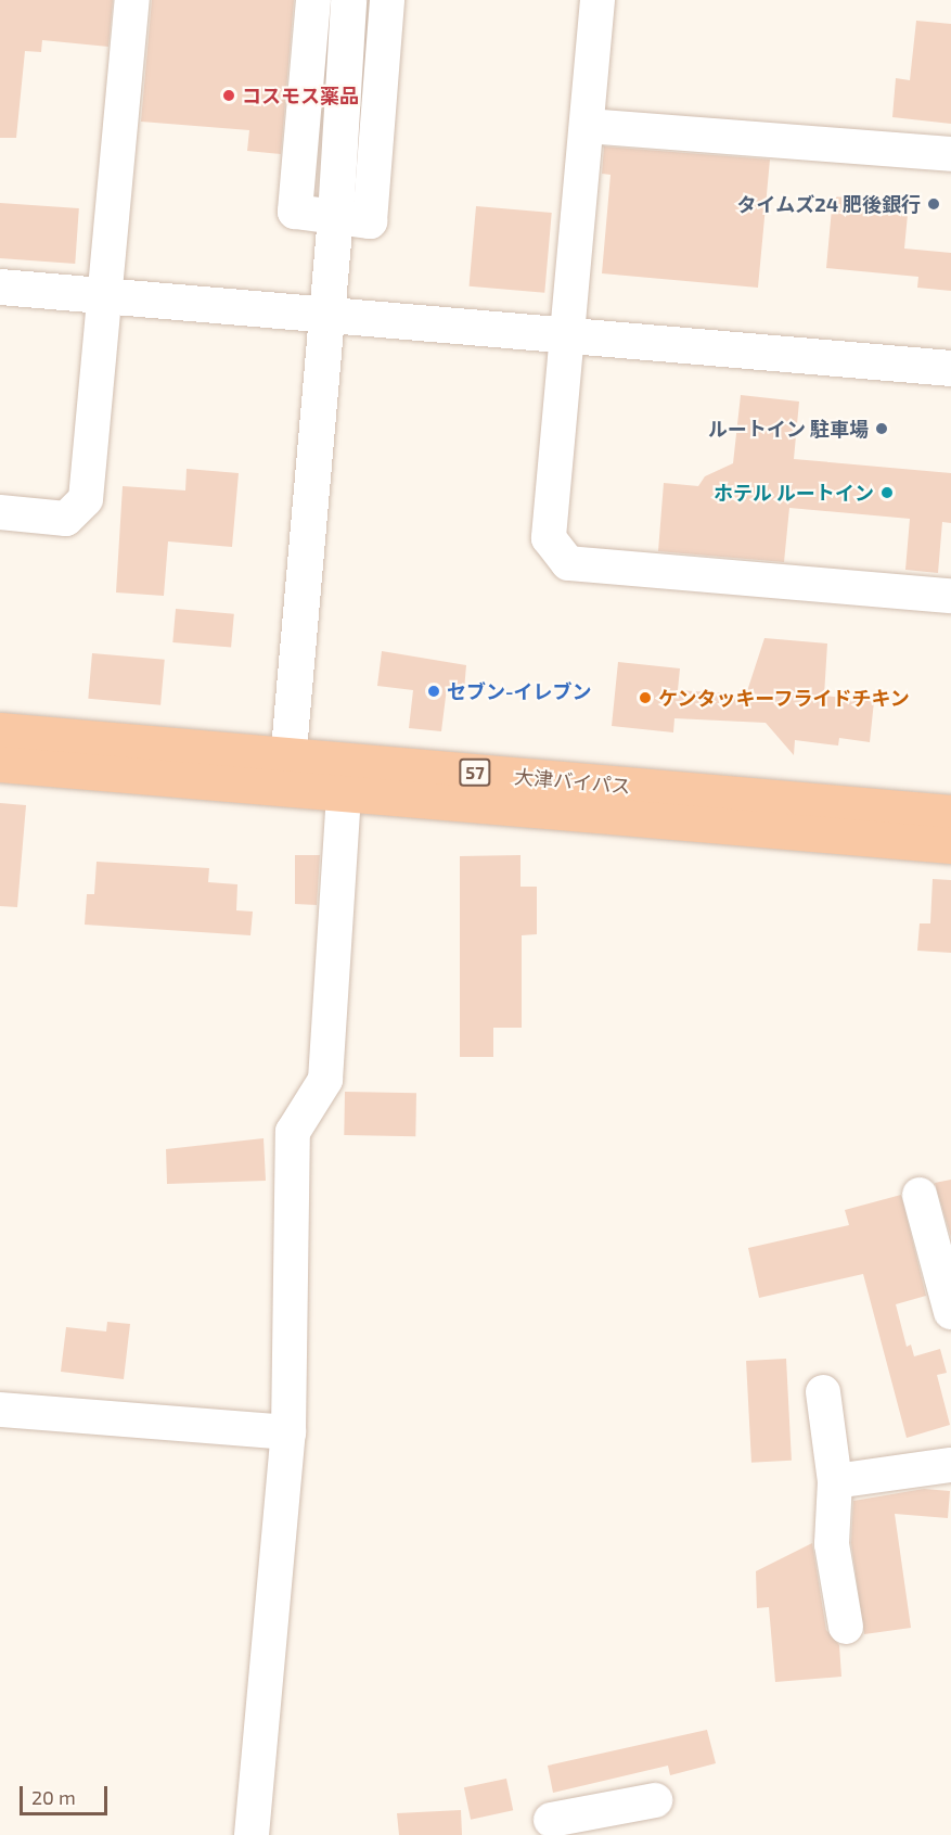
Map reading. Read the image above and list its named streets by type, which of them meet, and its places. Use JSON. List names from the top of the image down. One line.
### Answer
{"streets":{"highway":["57","大津バイパス"]},"places":["コスモス薬品","タイムズ24 肥後銀行","ルートイン 駐車場","ホテル ルートイン","セブン-イレブン","ケンタッキーフライドチキン"],"scale_bar":"20 m"}
